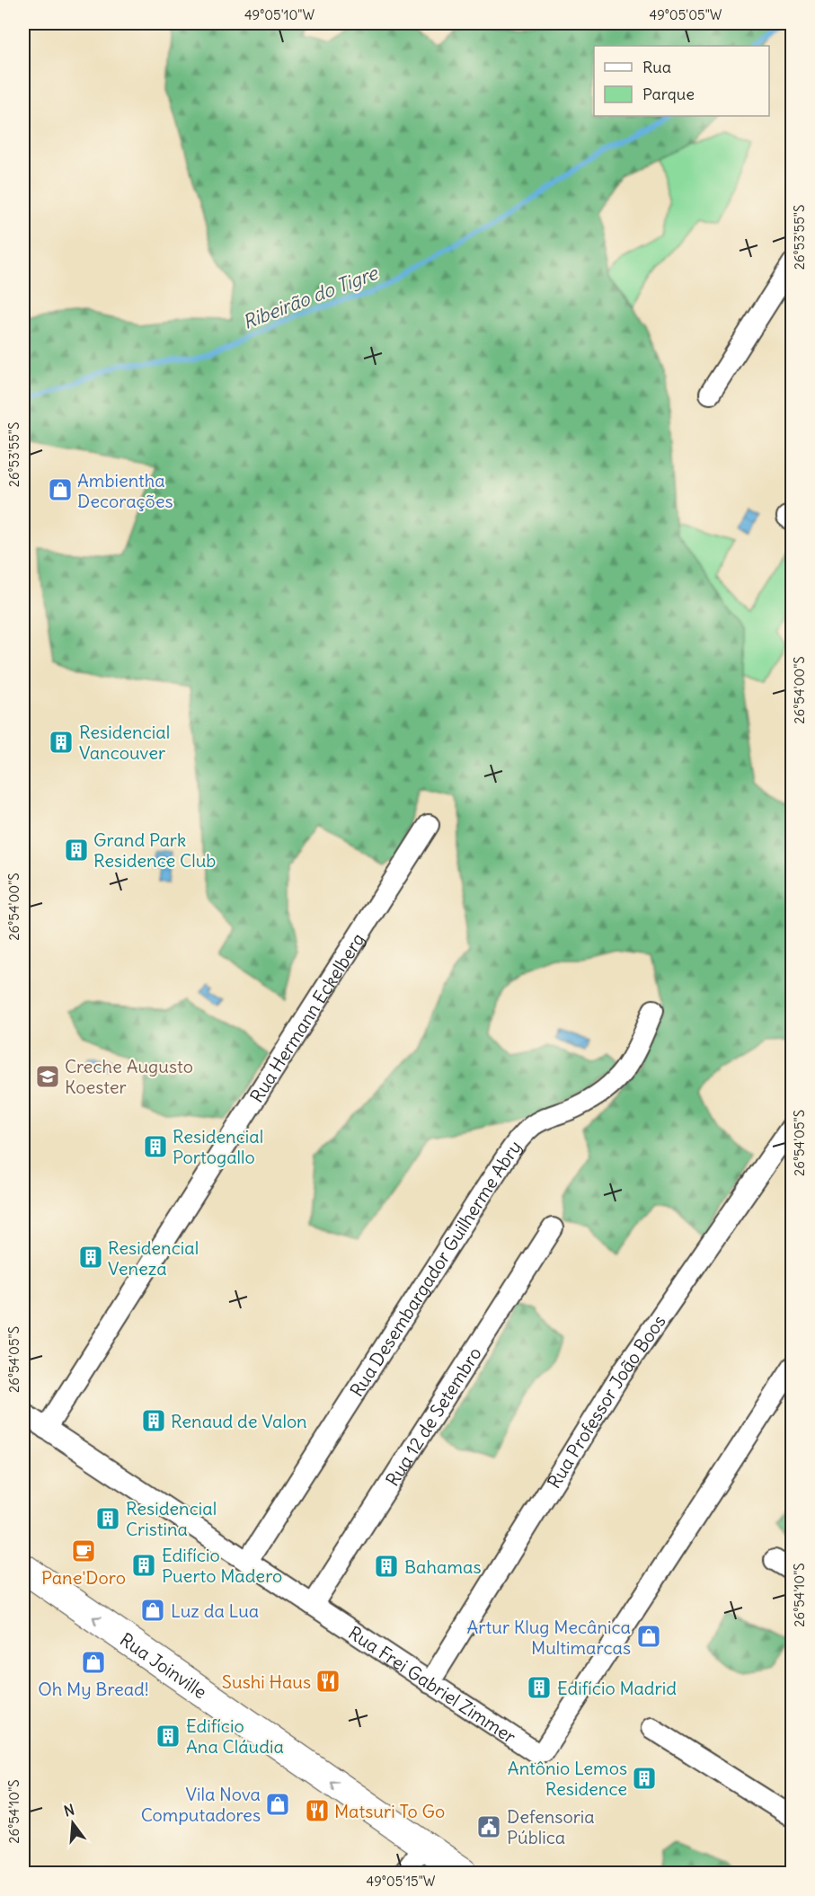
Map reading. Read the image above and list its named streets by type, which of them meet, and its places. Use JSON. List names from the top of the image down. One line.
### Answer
{"streets":{"main road":["Rua Joinville"],"street":["Rua Hermann Eckelberg","Rua Desembargador Guilherme Abry","Rua Professor João Boos","Rua 12 de Setembro","Rua Frei Gabriel Zimmer"]},"crossings":[["Rua Hermann Eckelberg","Rua Frei Gabriel Zimmer"],["Rua Desembargador Guilherme Abry","Rua Frei Gabriel Zimmer"],["Rua Professor João Boos","Rua Frei Gabriel Zimmer"],["Rua 12 de Setembro","Rua Frei Gabriel Zimmer"]],"one_way":["Rua Joinville"],"water":["Ribeirão do Tigre"],"places":{"shop":["Ambientha Decorações","Luz da Lua","Artur Klug Mecânica Multimarcas","Oh My Bread!","Vila Nova Computadores"],"building":["Residencial Vancouver","Grand Park Residence Club","Residencial Portogallo","Residencial Veneza","Renaud de Valon","Residencial Cristina","Edifício Puerto Madero","Bahamas","Edifício Madrid","Edifício Ana Cláudia","Antônio Lemos Residence"],"school or university":["Creche Augusto Koester"],"cafe":["Pane'Doro"],"restaurant":["Sushi Haus","Matsuri To Go"],"public building":["Defensoria Pública"]},"legend":["Rua","Parque"],"north":"top","coordinates":["49°05'10\"W","49°05'05\"W","26°53'55\"S","26°54'00\"S","26°54'05\"S","26°54'10\"S","49°05'15\"W"]}
